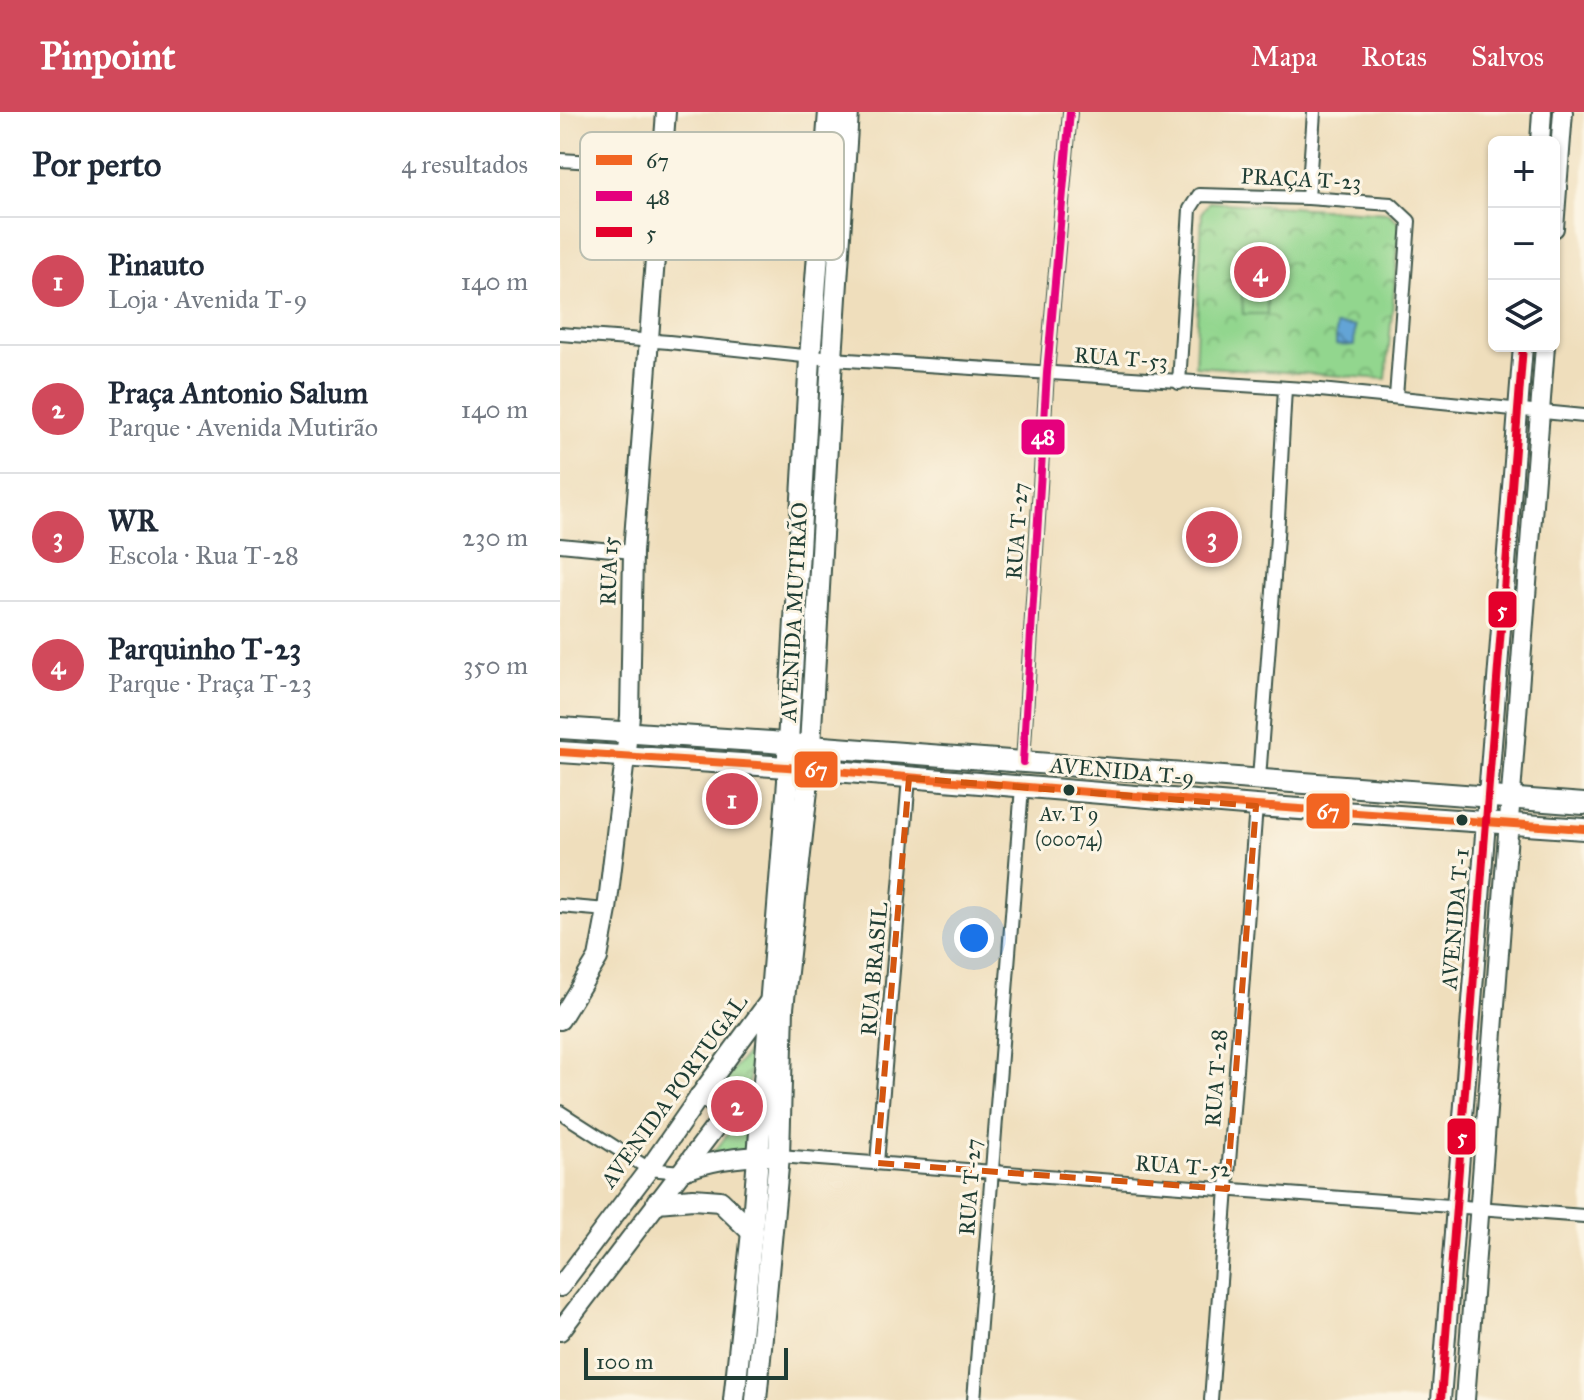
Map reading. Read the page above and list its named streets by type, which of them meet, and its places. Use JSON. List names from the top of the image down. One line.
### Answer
{"streets":{"main road":["RUA 15","AVENIDA MUTIRÃO","AVENIDA T-9","AVENIDA T-1","AVENIDA PORTUGAL"],"street":["PRAÇA T-23","RUA T-53","RUA T-27","RUA BRASIL","RUA T-28","RUA T-52"]},"crossings":[["PRAÇA T-23","RUA T-53"],["RUA T-53","RUA T-27"],["RUA T-53","RUA 15"],["RUA T-53","AVENIDA MUTIRÃO"],["RUA T-53","AVENIDA T-1"],["RUA T-27","AVENIDA T-9"],["RUA T-27","RUA T-52"],["RUA 15","AVENIDA T-9"],["AVENIDA MUTIRÃO","AVENIDA T-9"],["AVENIDA MUTIRÃO","AVENIDA PORTUGAL"],["AVENIDA MUTIRÃO","RUA T-52"],["AVENIDA T-9","AVENIDA T-1"],["AVENIDA T-9","RUA BRASIL"],["AVENIDA T-9","RUA T-28"],["AVENIDA T-1","RUA T-52"],["RUA BRASIL","RUA T-52"],["RUA T-28","RUA T-52"]],"places":["Av. T 9 (00074)"],"lines":["transit line 48","transit line 5","transit line 67"],"legend":["67","48","5"],"scale_bar":"100 m","page":{"header":"Pinpoint","nav":["Mapa","Rotas","Salvos"],"heading":["Por perto","4 resultados"],"map_buttons":["+","−"],"list":[{"mark":"1","name":"Pinauto","note":"Loja · Avenida T-9","value":"140 m"},{"mark":"2","name":"Praça Antonio Salum","note":"Parque · Avenida Mutirão","value":"140 m"},{"mark":"3","name":"WR","note":"Escola · Rua T-28","value":"230 m"},{"mark":"4","name":"Parquinho T-23","note":"Parque · Praça T-23","value":"350 m"}],"pins":["4","3","1","2"],"scale":"100 m"}}
